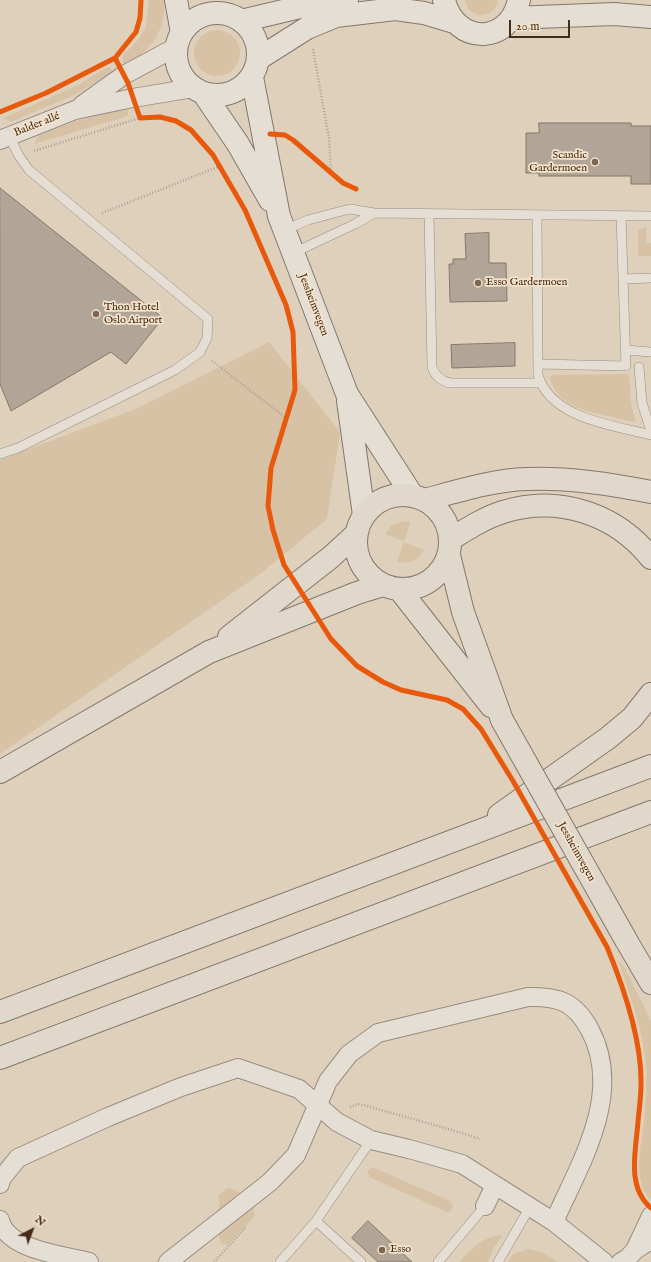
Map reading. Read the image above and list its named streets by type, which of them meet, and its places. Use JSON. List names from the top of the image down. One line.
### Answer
{"streets":{"highway":["Jessheimvegen"],"street":["Balder allé"]},"crossings":[["Balder allé","Jessheimvegen"]],"places":["Scandic Gardermoen","Esso Gardermoen","Thon Hotel Oslo Airport","Esso"],"scale_bar":"20 m","north":"top right"}
